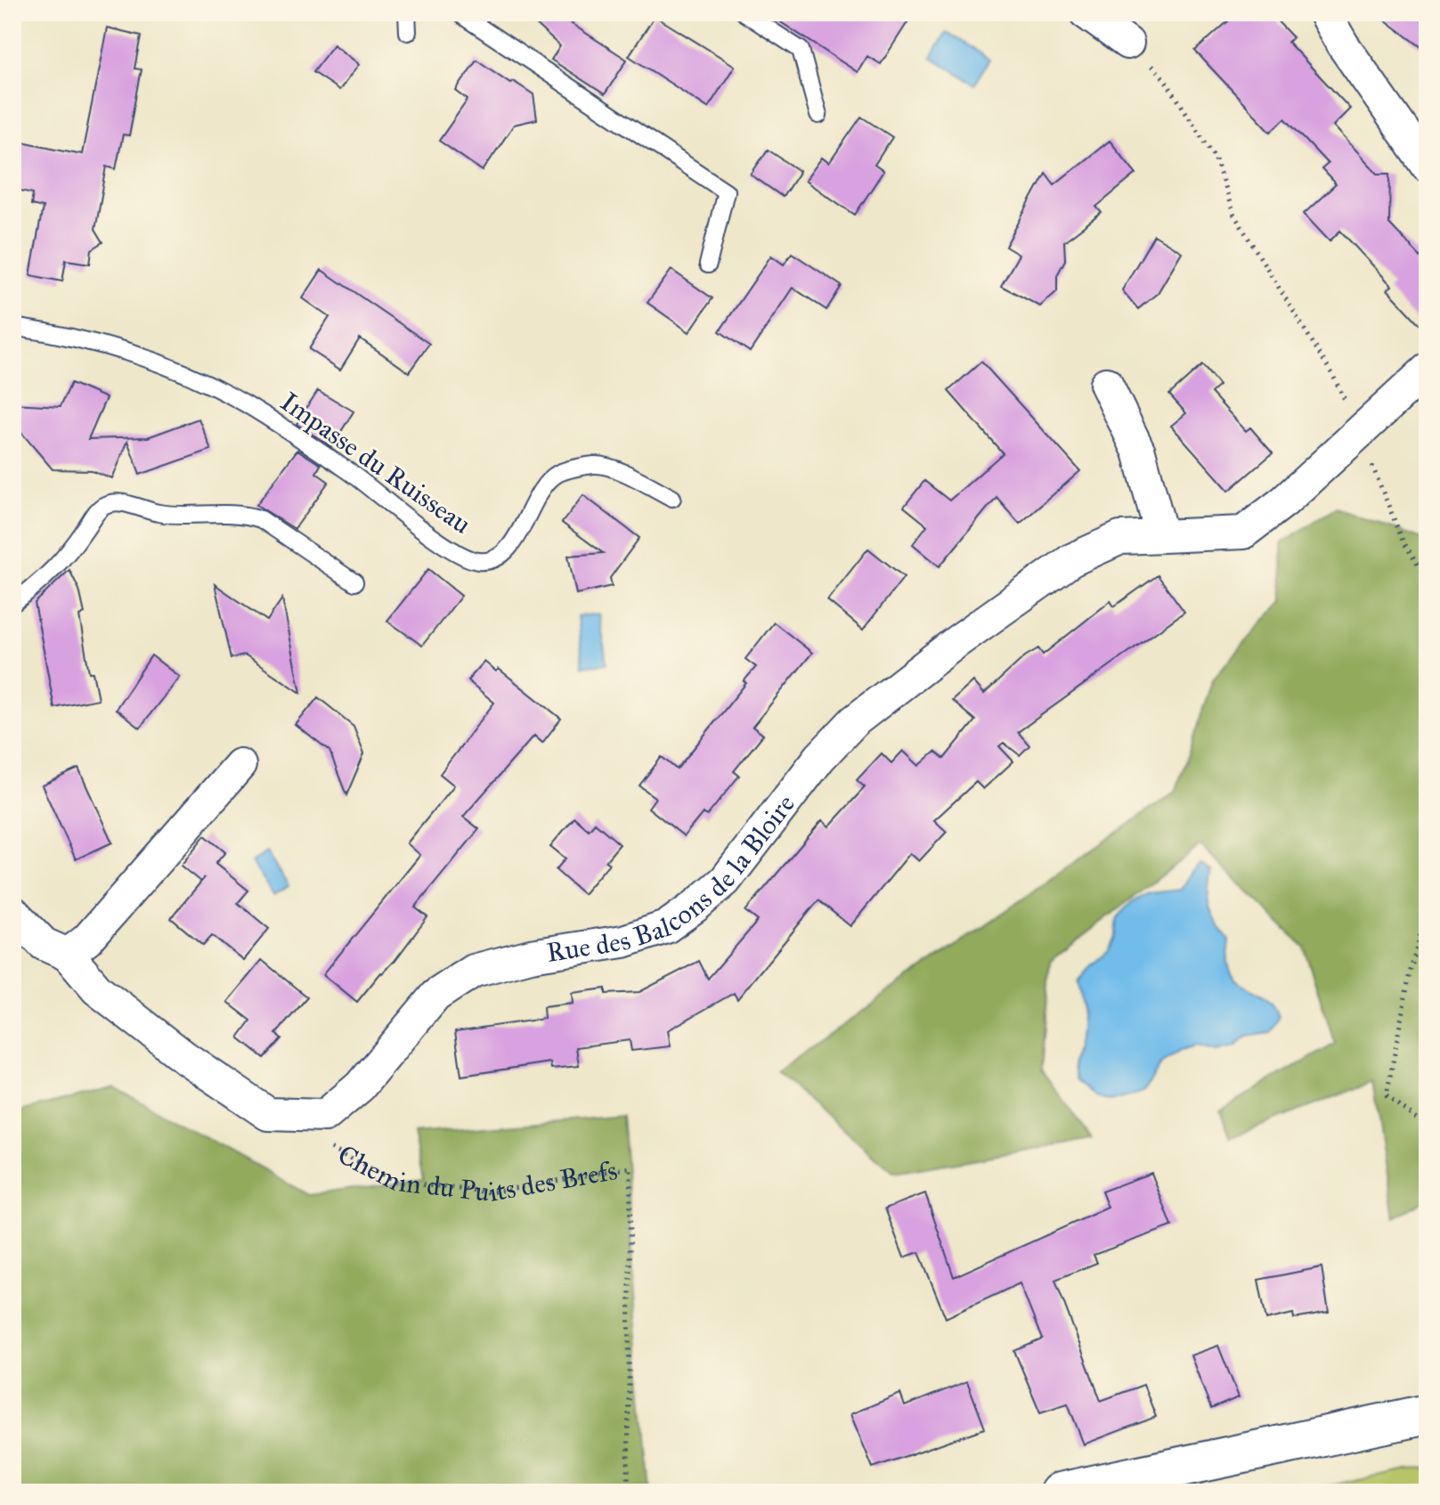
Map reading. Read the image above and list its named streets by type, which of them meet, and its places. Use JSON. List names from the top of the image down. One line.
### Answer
{"streets":{"street":["Rue des Balcons de la Bloire"],"lane":["Impasse du Ruisseau"],"path":["Chemin du Puits des Brefs"]}}
